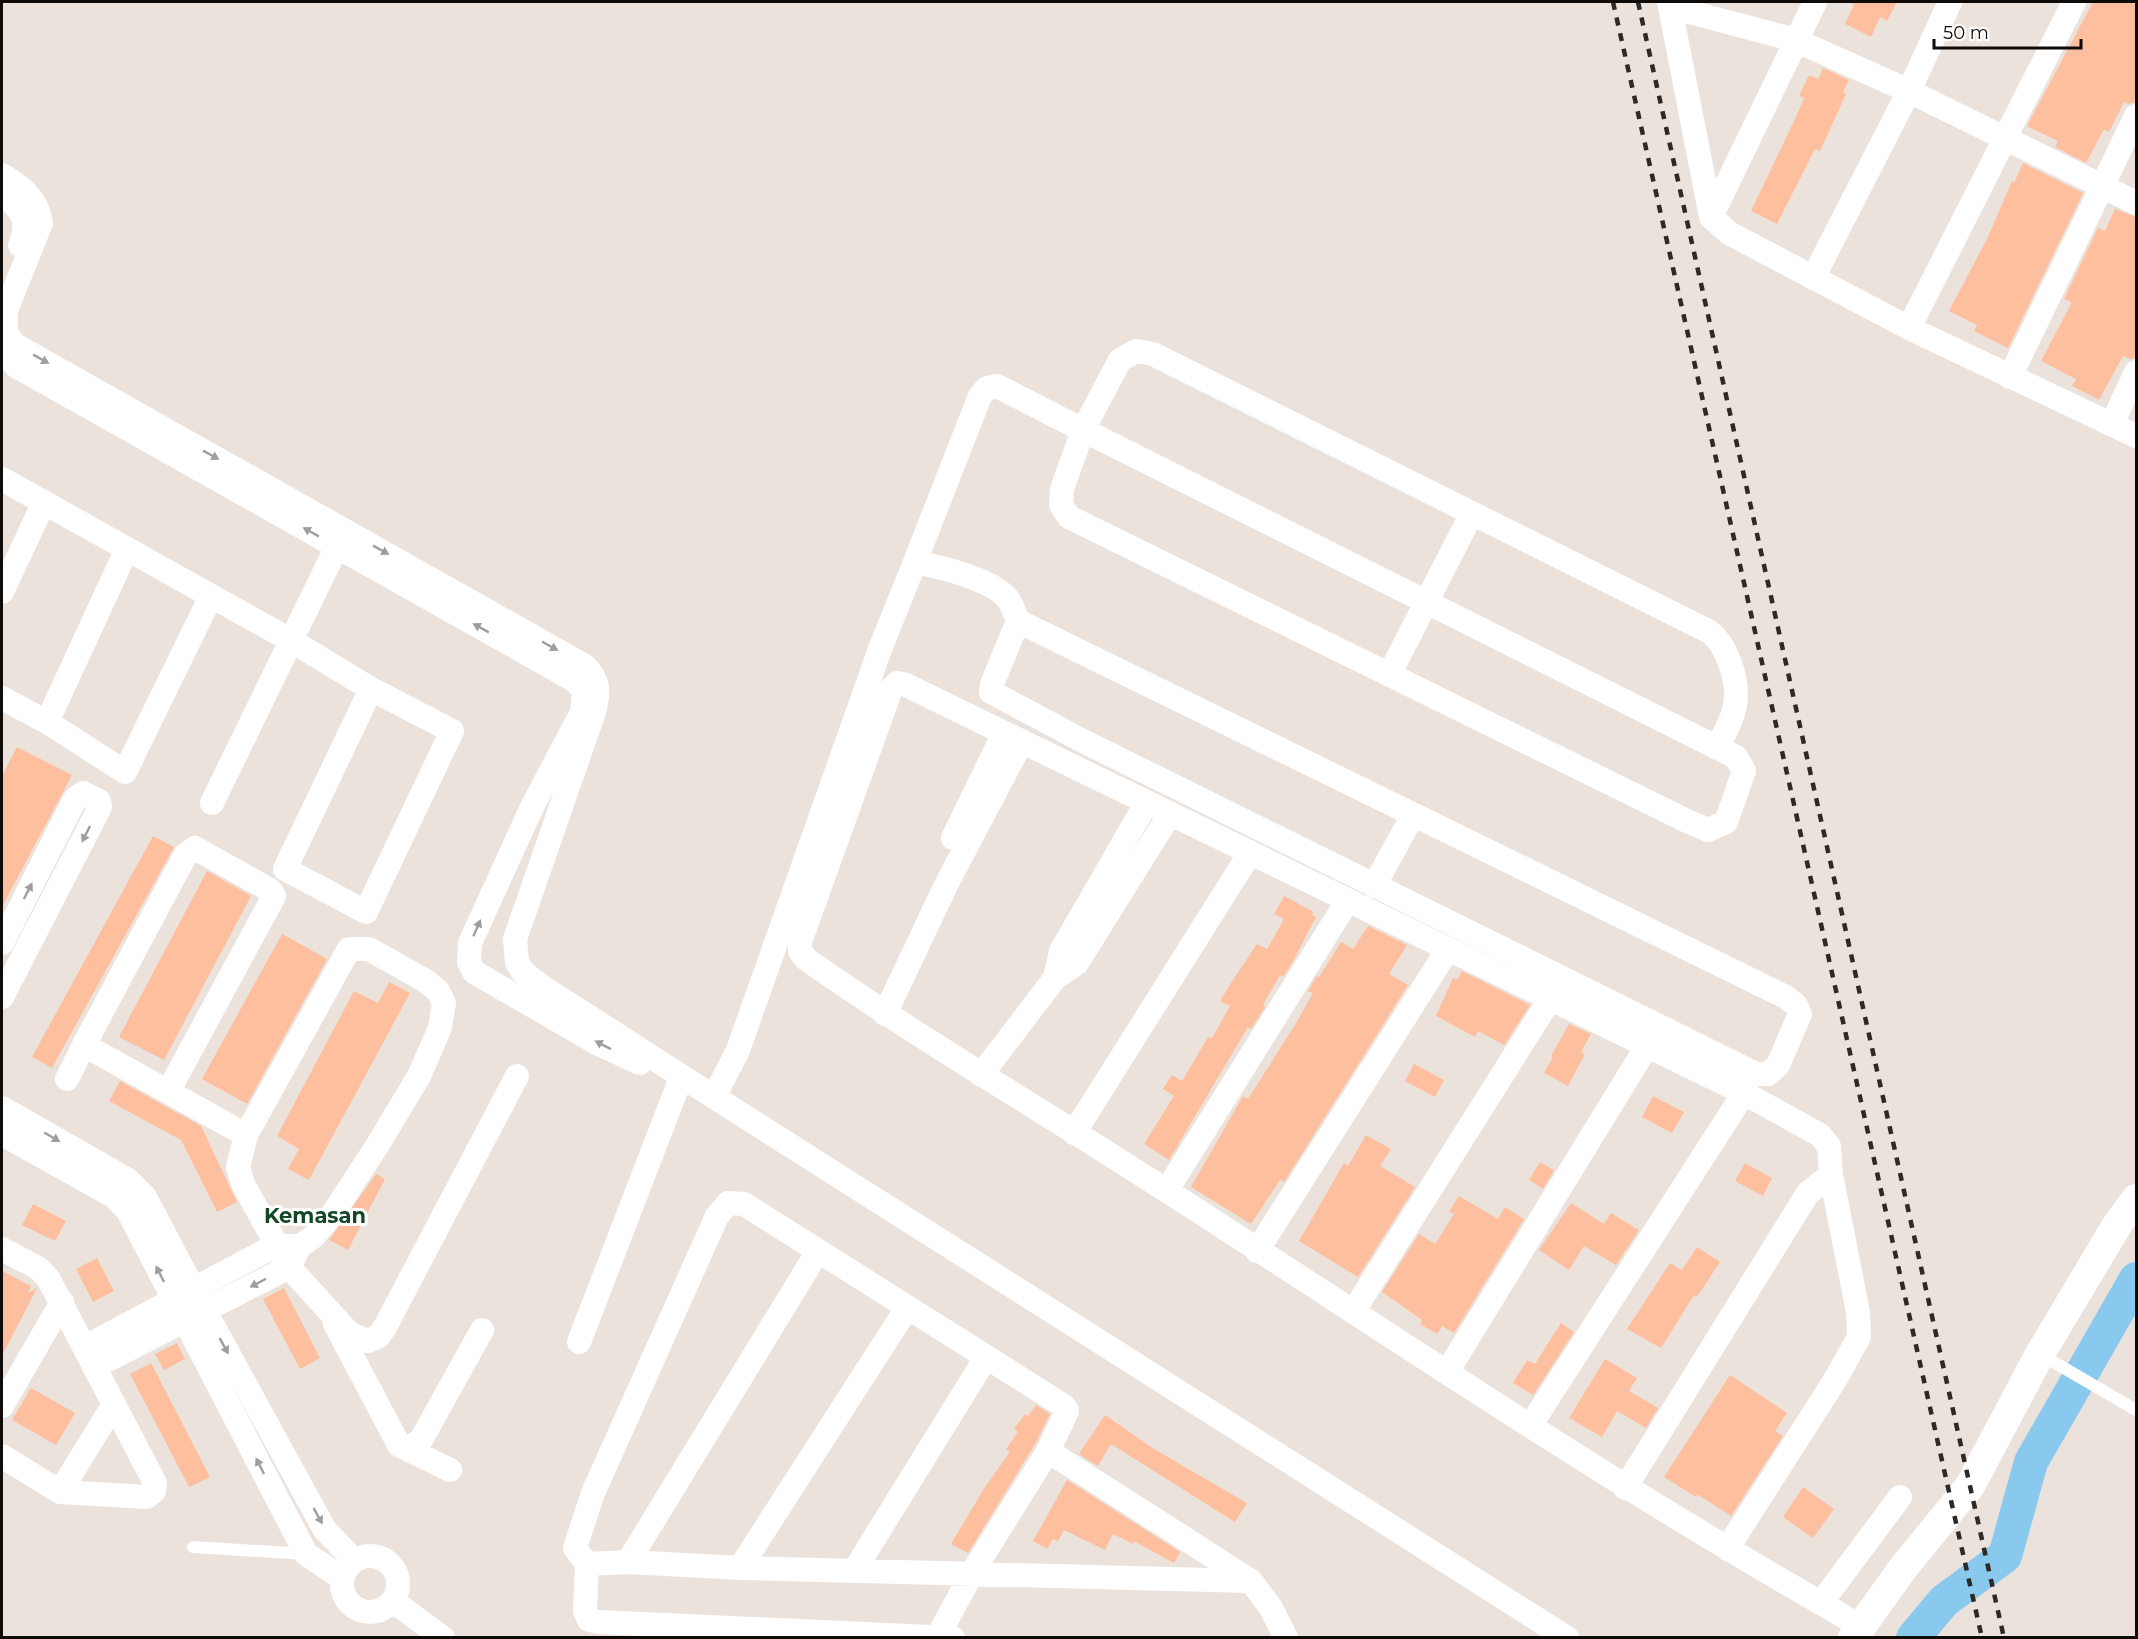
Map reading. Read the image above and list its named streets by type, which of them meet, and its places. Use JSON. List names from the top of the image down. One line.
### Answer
{"districts":["Kemasan"],"scale_bar":"50 m"}
